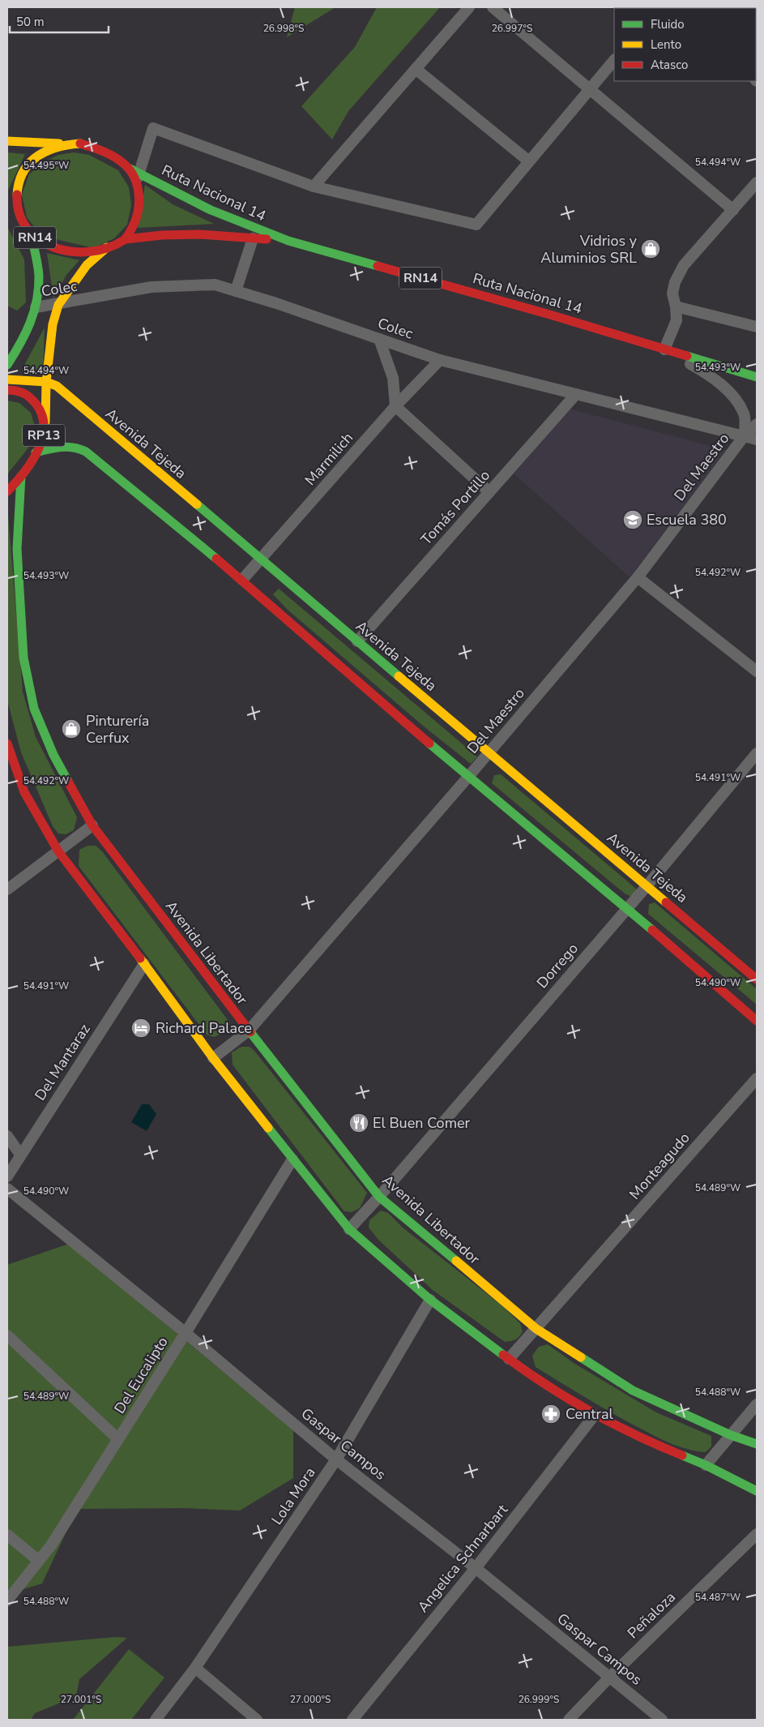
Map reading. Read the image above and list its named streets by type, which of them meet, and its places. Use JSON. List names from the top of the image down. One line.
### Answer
{"streets":{"main road":["Ruta Nacional 14","RN14","RP13","Avenida Tejeda","Avenida Libertador"],"street":["Colec","Marmilich","Del Maestro","Tomás Portillo","Dorrego","Del Mantaraz","Monteagudo","Del Eucalipto","Gaspar Campos","Lola Mora","Angelica Schnarbart","Peñaloza"]},"crossings":[["Ruta Nacional 14","RP13"],["Colec","RP13"],["Colec","Marmilich"],["Colec","Del Maestro"],["Colec","Tomás Portillo"],["RP13","Avenida Tejeda"],["RP13","Avenida Libertador"],["Avenida Tejeda","Marmilich"],["Avenida Tejeda","Del Maestro"],["Avenida Tejeda","Tomás Portillo"],["Avenida Tejeda","Dorrego"],["Del Maestro","Avenida Libertador"],["Avenida Libertador","Dorrego"],["Avenida Libertador","Monteagudo"],["Del Eucalipto","Gaspar Campos"],["Gaspar Campos","Lola Mora"],["Gaspar Campos","Angelica Schnarbart"],["Gaspar Campos","Peñaloza"]],"places":{"shop":["Vidrios y Aluminios SRL","Pinturería Cerfux"],"school or university":["Escuela 380"],"hotel":["Richard Palace"],"restaurant":["El Buen Comer"],"pharmacy":["Central"]},"legend":["Fluido","Lento","Atasco"],"scale_bar":"50 m","coordinates":["26.998°S","26.997°S","54.494°W","54.495°W","54.493°W","54.492°W","54.491°W","54.490°W","54.489°W","54.488°W","54.487°W","27.001°S","27.000°S","26.999°S"]}
